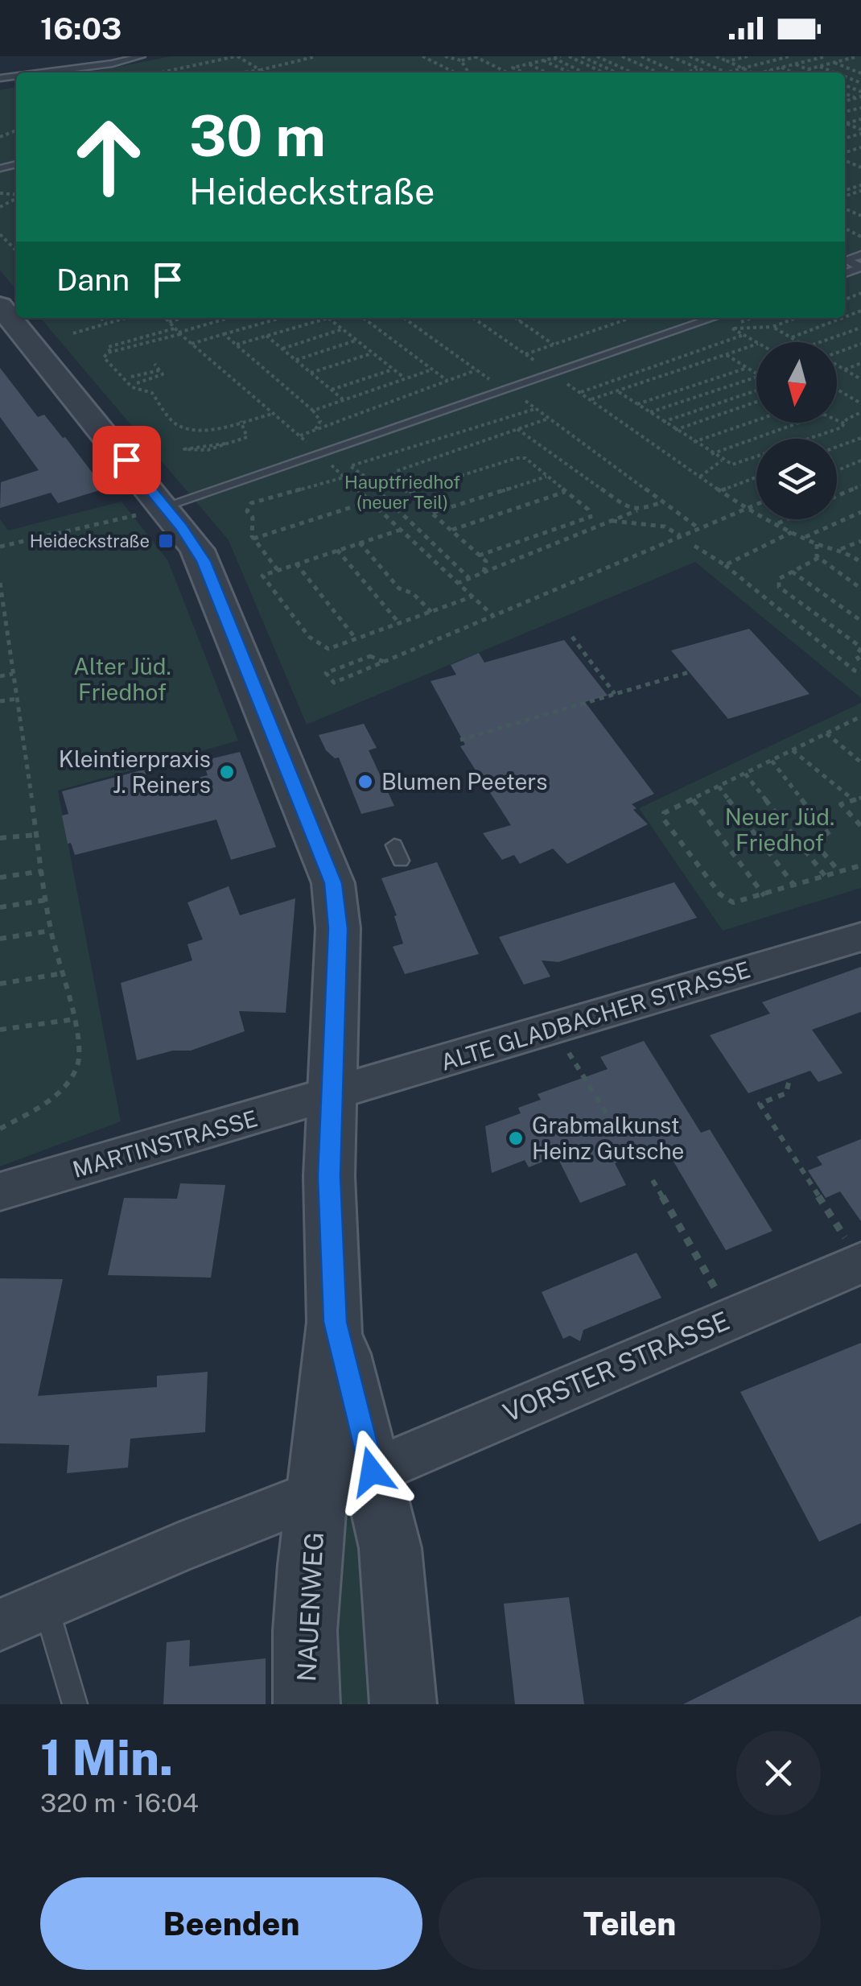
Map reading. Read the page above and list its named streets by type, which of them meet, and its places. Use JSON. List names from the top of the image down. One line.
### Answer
{"streets":{"street":["ALTE GLADBACHER STRASSE","MARTINSTRASSE","VORSTER STRASSE","NAUENWEG"]},"crossings":[["ALTE GLADBACHER STRASSE","MARTINSTRASSE"],["ALTE GLADBACHER STRASSE","NAUENWEG"],["MARTINSTRASSE","NAUENWEG"],["VORSTER STRASSE","NAUENWEG"]],"parks":["Hauptfriedhof (neuer Teil)","Alter Jüd. Friedhof","Neuer Jüd. Friedhof"],"places":{"transit":["Heideckstraße"],"other":["Kleintierpraxis J. Reiners","Blumen Peeters","Grabmalkunst Heinz Gutsche"]},"north":"bottom","page":{"status":"16:03","turn":["30 m","Heideckstraße"],"then":"Dann","heading":["1 Min.","320 m · 16:04"],"buttons":["Beenden","Teilen"]}}
